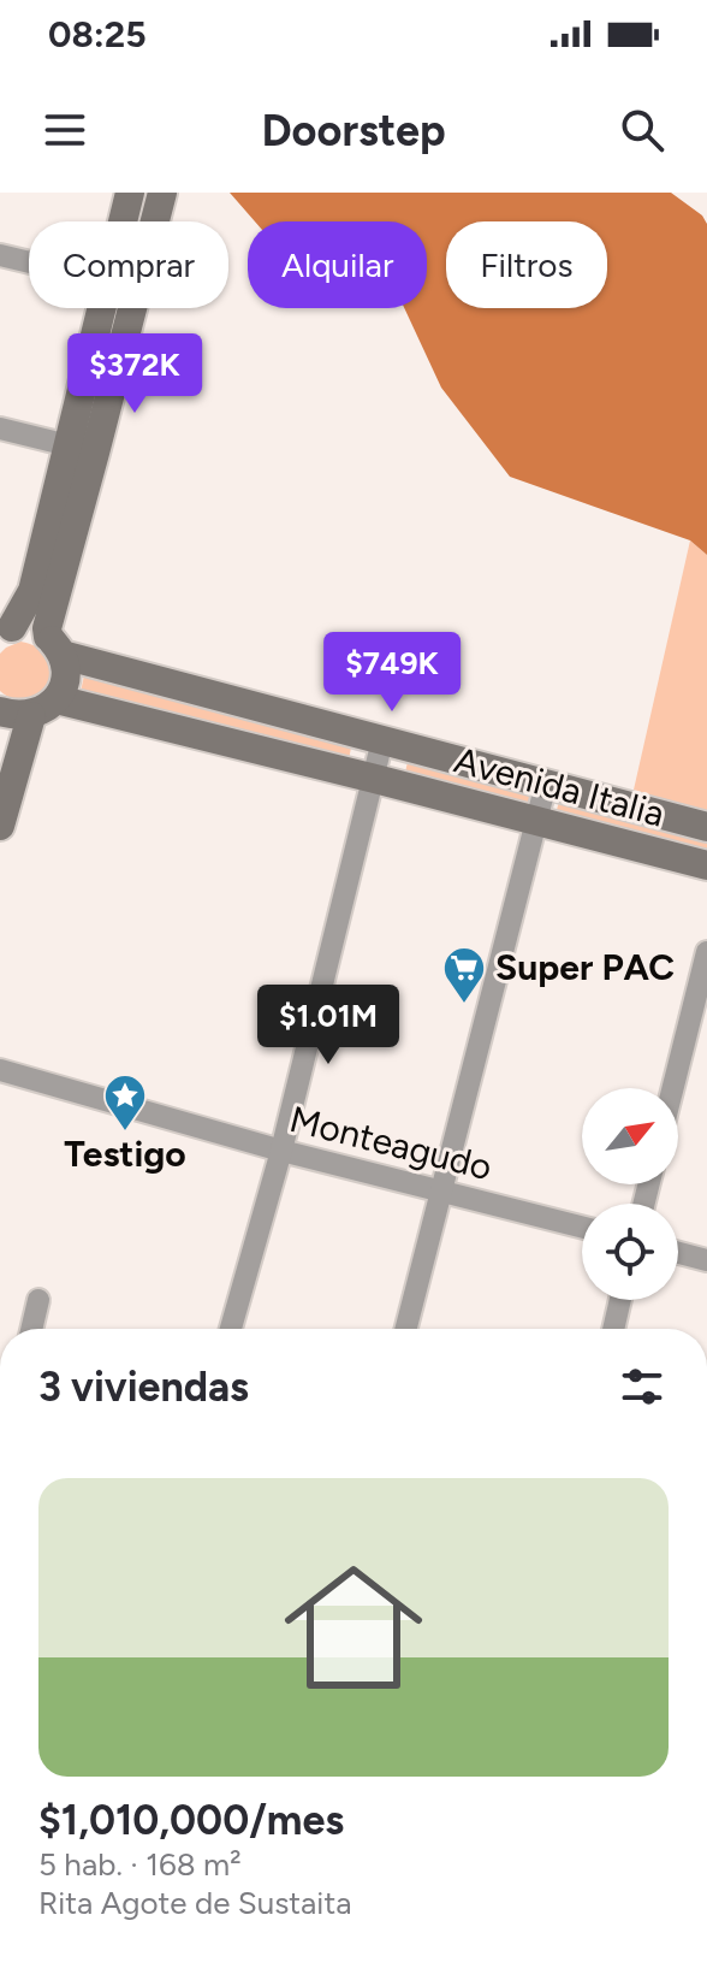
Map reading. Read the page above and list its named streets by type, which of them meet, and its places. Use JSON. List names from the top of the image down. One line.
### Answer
{"streets":{"main road":["Avenida Italia"],"street":["Monteagudo"]},"places":{"supermarket":["Super PAC"],"place":["Testigo"]},"north":"top right","page":{"status":"08:25","header":"Doorstep","chip":["Comprar","Alquilar","Filtros"],"price":["$372K","$749K","$1.01M"],"heading":"3 viviendas","list":[{"name":"$1,010,000/mes","note":"5 hab. · 168 m² · Rita Agote de Sustaita"}]}}
